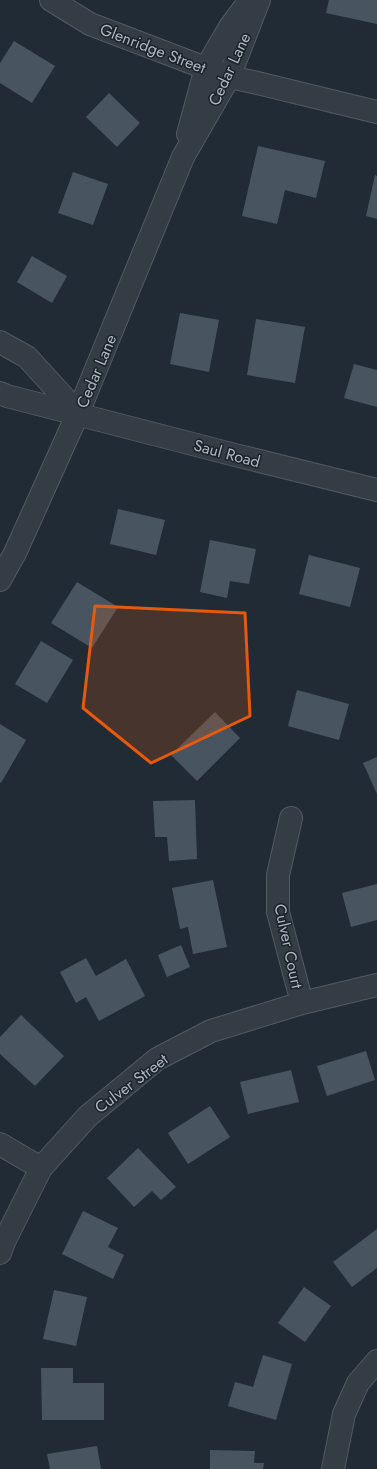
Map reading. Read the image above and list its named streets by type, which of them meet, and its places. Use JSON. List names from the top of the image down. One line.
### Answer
{"streets":{"street":["Glenridge Street","Cedar Lane","Saul Road","Culver Court","Culver Street"]},"crossings":[["Glenridge Street","Cedar Lane"],["Cedar Lane","Saul Road"],["Culver Court","Culver Street"]]}
